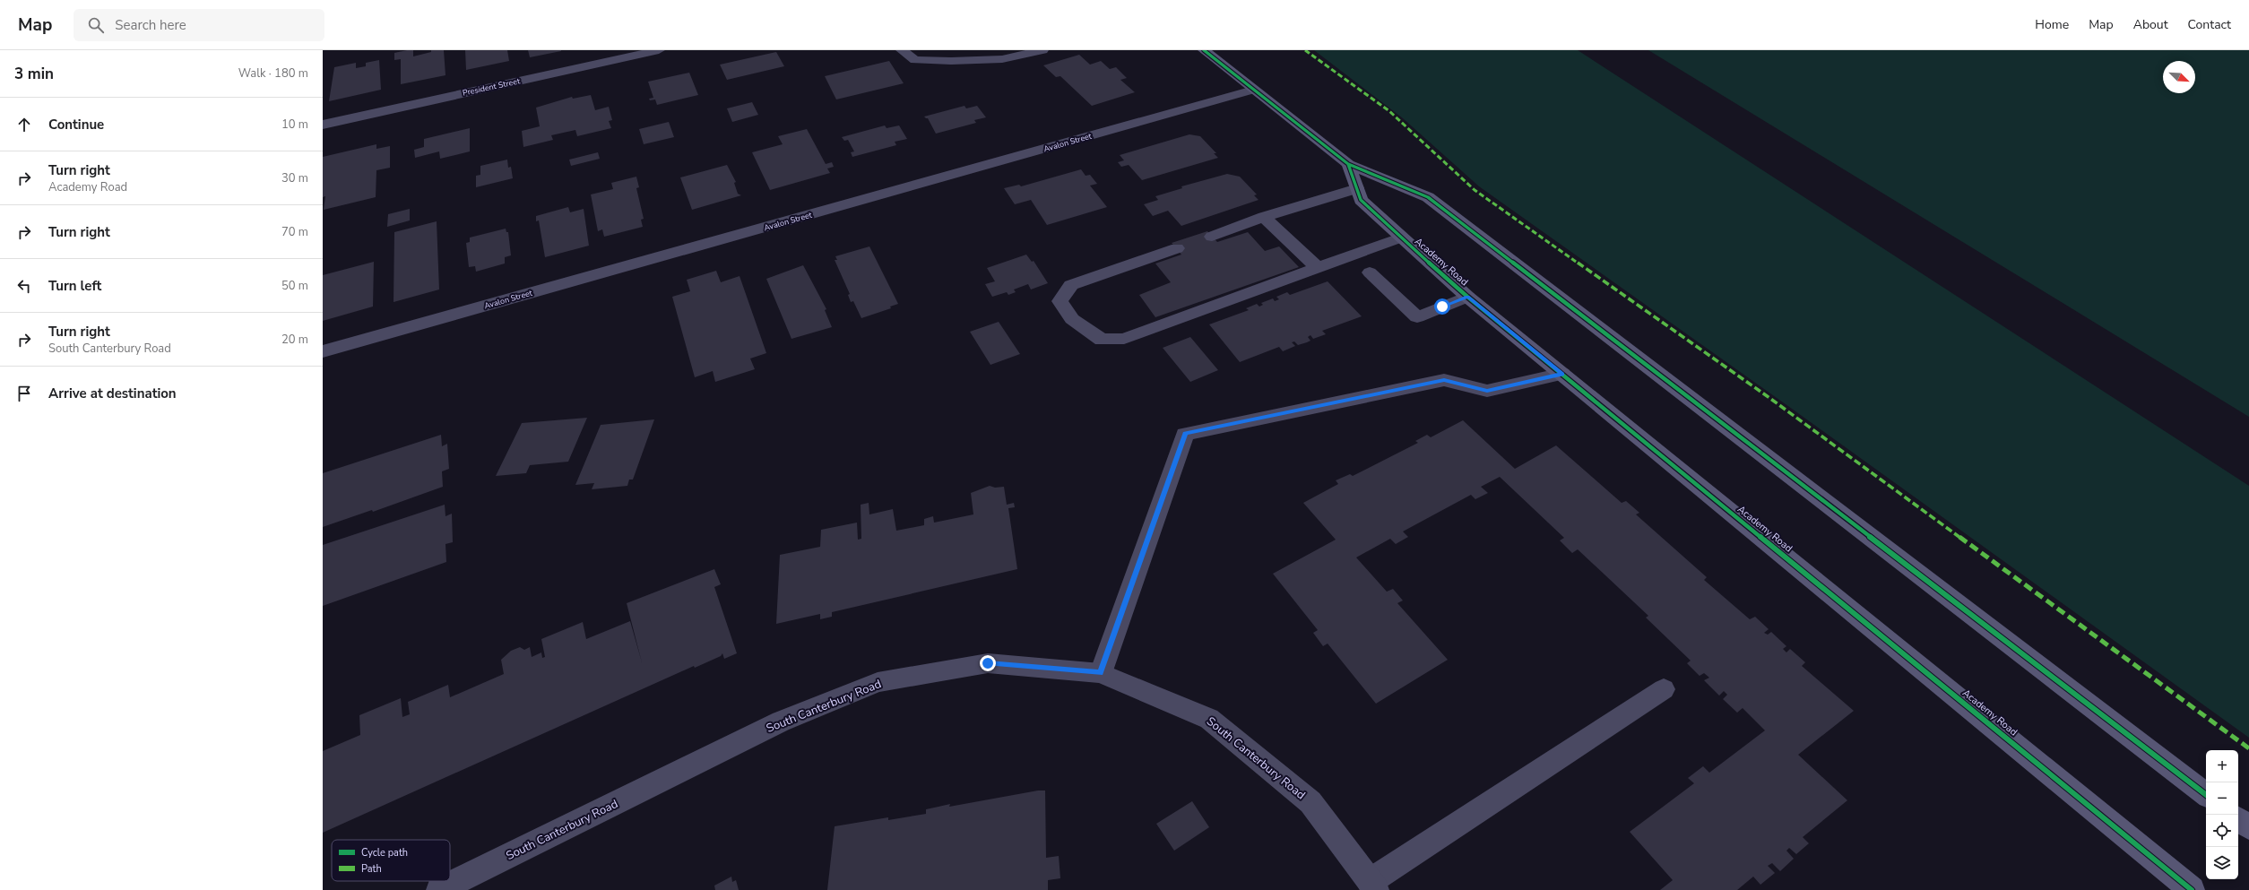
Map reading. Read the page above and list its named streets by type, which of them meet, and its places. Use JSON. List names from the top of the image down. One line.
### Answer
{"streets":{"main road":["Academy Road"],"street":["President Street","Avalon Street","South Canterbury Road"]},"legend":["Cycle path","Path"],"north":"bottom right","page":{"header":"Map","search":"Search here","nav":["Home","Map","About","Contact"],"heading":["3 min","Walk · 180 m"],"list":[["Continue","10 m"],["Turn right","Academy Road","30 m"],["Turn right","70 m"],["Turn left","50 m"],["Turn right","South Canterbury Road","20 m"],"Arrive at destination"],"map_buttons":["+","−"]}}
